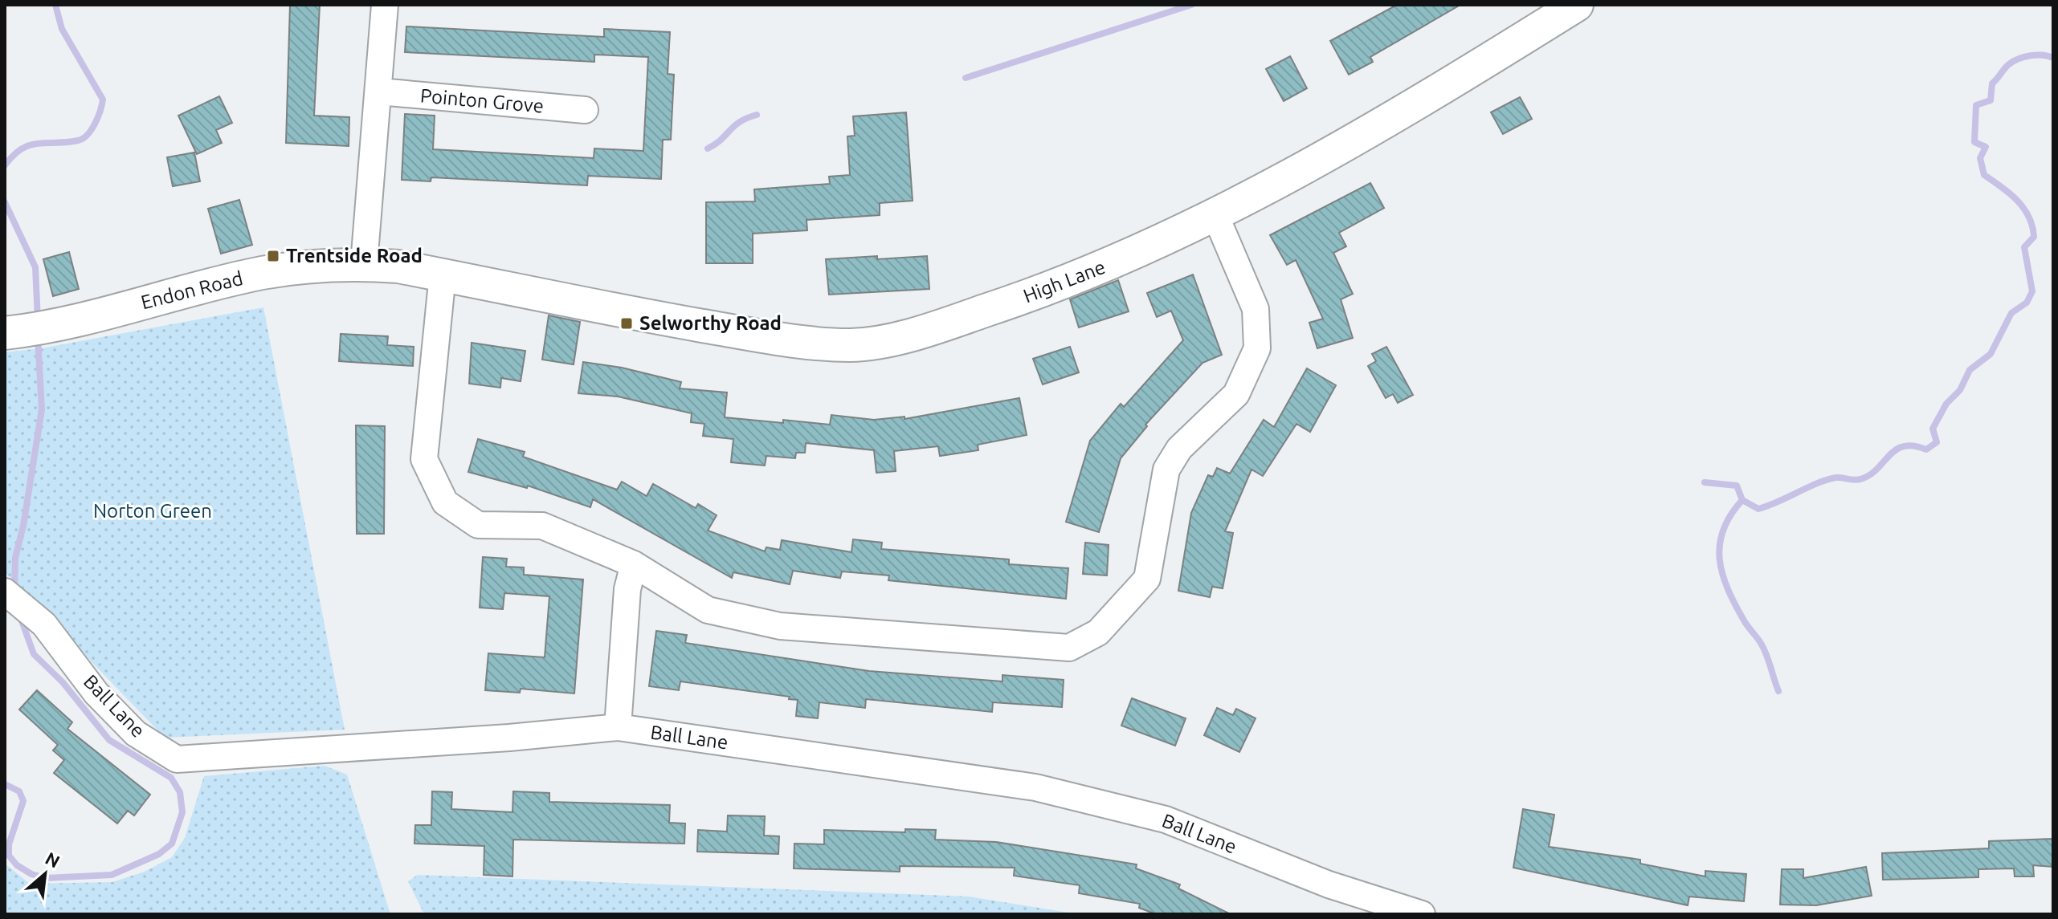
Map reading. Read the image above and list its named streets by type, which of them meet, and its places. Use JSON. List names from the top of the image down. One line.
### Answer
{"streets":{"main road":["High Lane","Endon Road"],"street":["Pointon Grove","Ball Lane"]},"crossings":[["High Lane","Endon Road"]],"parks":["Norton Green"],"places":{"transit":["Trentside Road","Selworthy Road"]},"north":"top right"}
